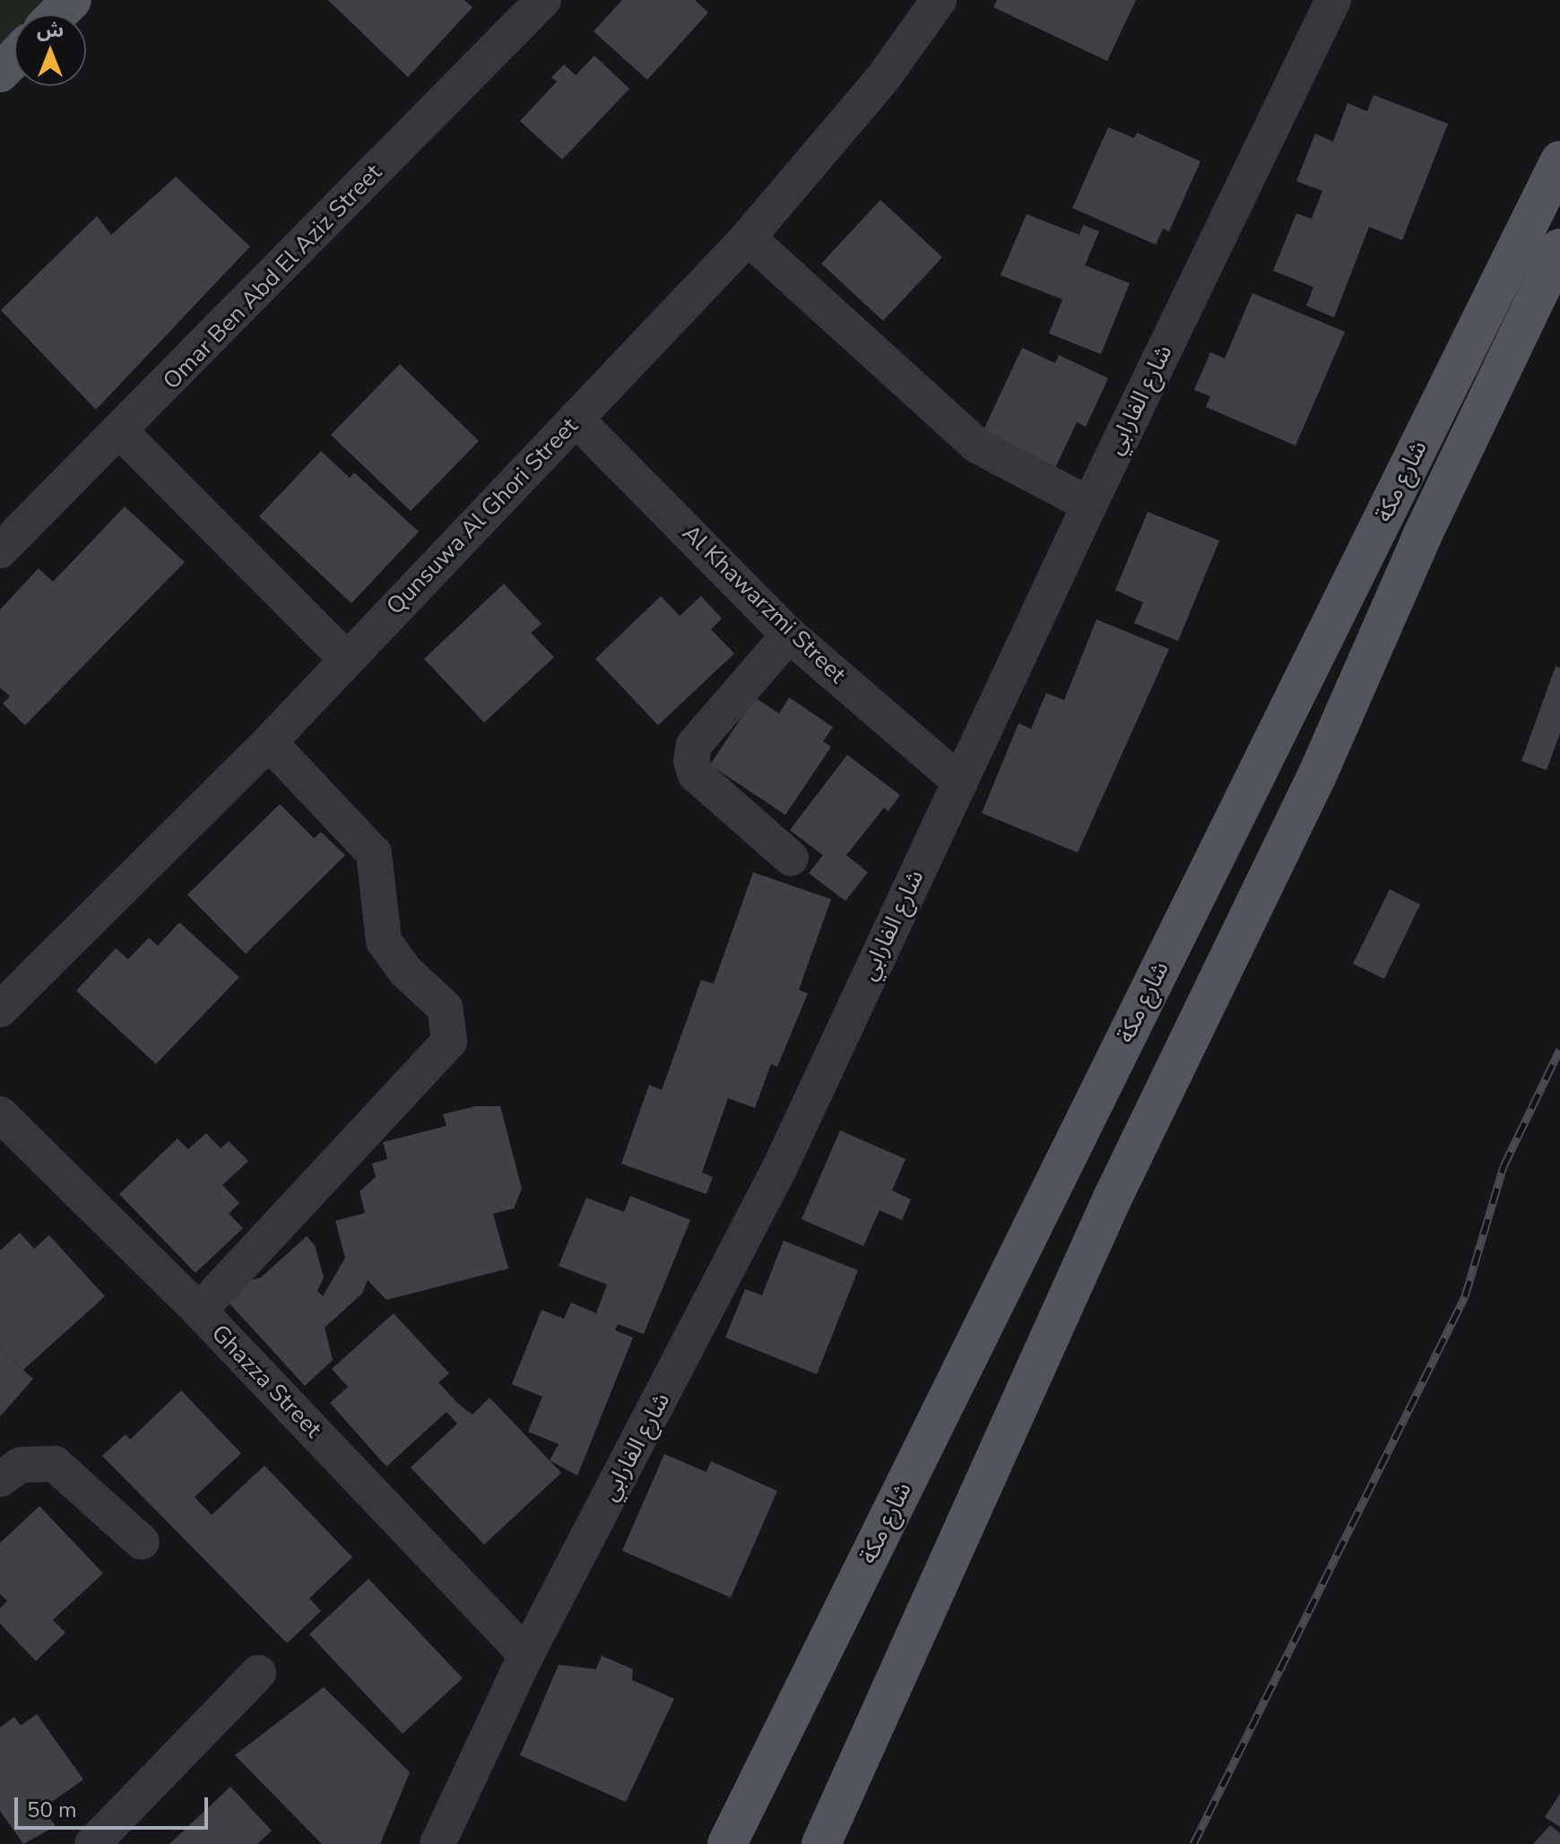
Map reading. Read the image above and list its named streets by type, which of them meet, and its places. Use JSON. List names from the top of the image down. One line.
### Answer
{"streets":{"main road":["شارع مكة"],"street":["Omar Ben Abd El Aziz Street","شارع الفارابي","Qunsuwa Al Ghori Street","Al Khawarzmi Street","Ghazza Street"]},"crossings":[["شارع الفارابي","Al Khawarzmi Street"],["شارع الفارابي","Ghazza Street"],["Qunsuwa Al Ghori Street","Al Khawarzmi Street"]],"scale_bar":"50 m","north":"top"}
